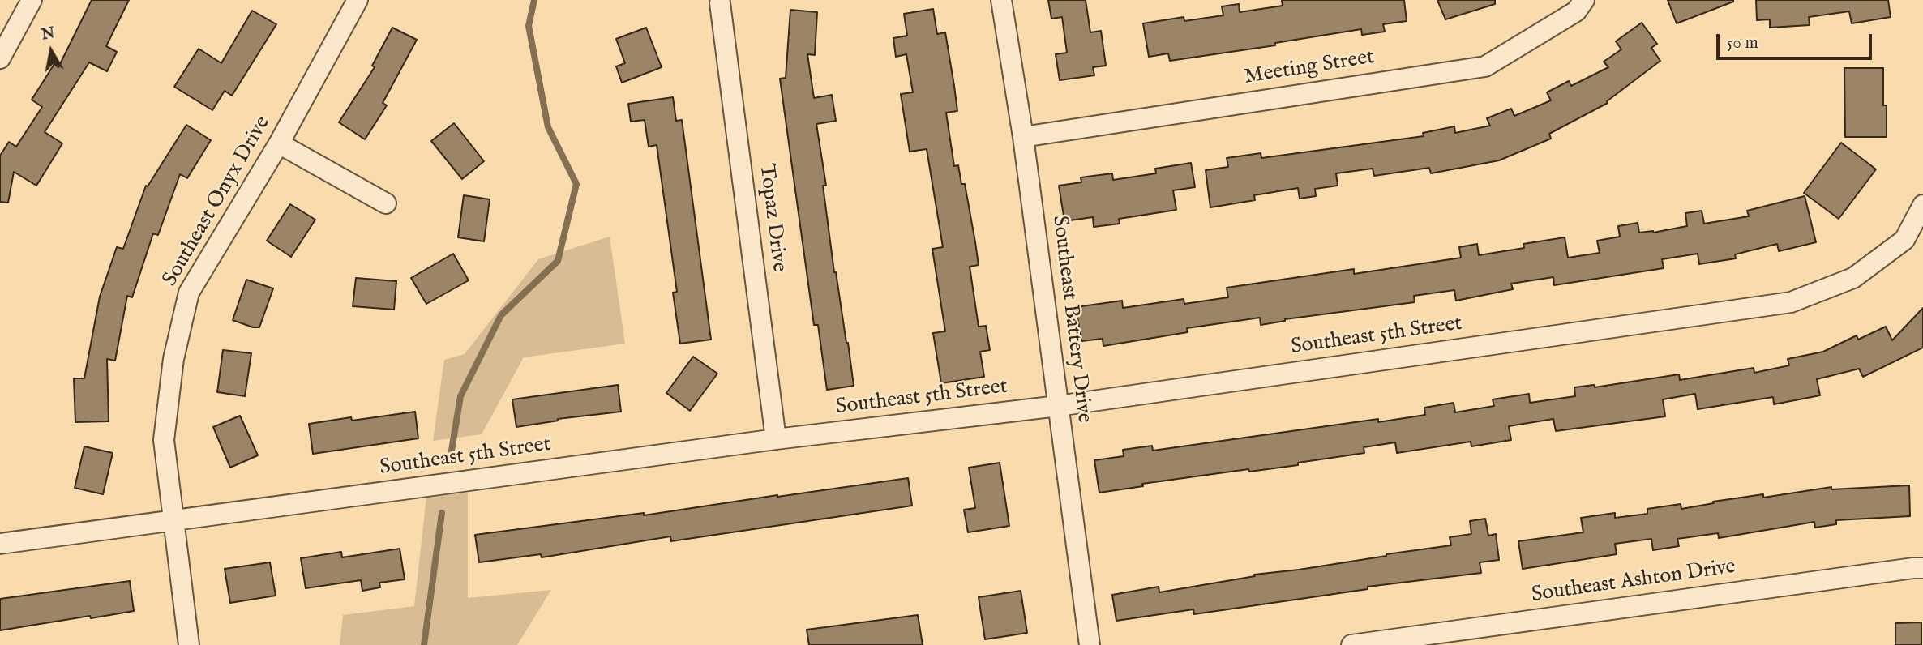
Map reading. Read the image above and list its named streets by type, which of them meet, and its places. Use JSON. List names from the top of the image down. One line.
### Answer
{"streets":{"street":["Meeting Street","Southeast Onyx Drive","Topaz Drive","Southeast Battery Drive","Southeast 5th Street","Southeast Ashton Drive"]},"crossings":[["Meeting Street","Southeast Battery Drive"],["Southeast Onyx Drive","Southeast 5th Street"],["Topaz Drive","Southeast 5th Street"],["Southeast Battery Drive","Southeast 5th Street"]],"scale_bar":"50 m","north":"top"}
